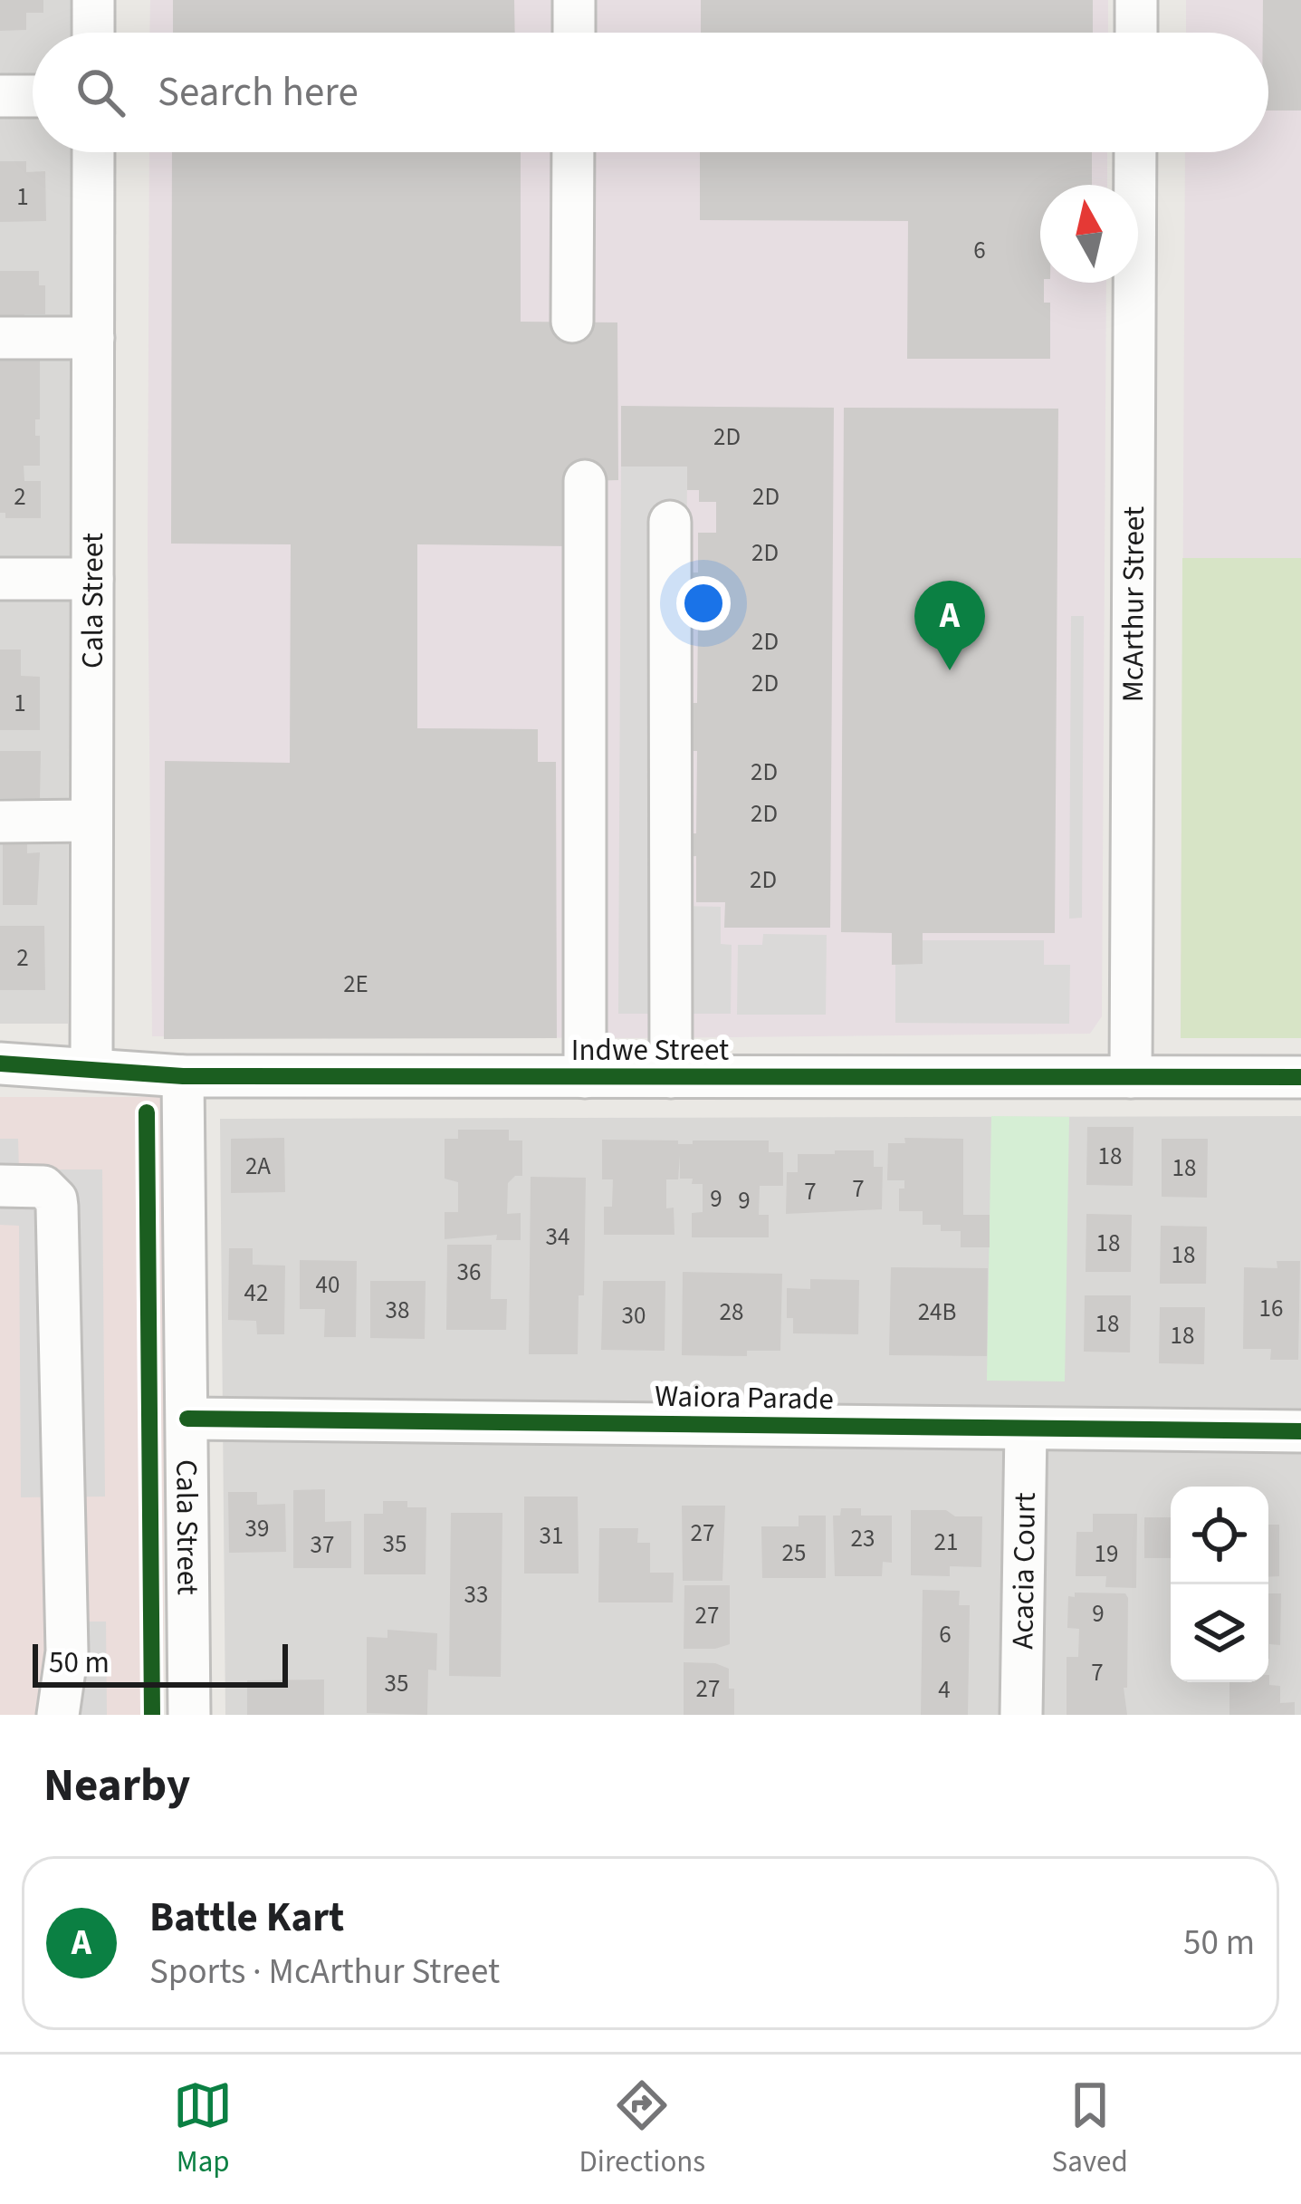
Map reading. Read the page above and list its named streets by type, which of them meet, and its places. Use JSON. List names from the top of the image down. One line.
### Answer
{"streets":{"street":["Cala Street","McArthur Street","Indwe Street","Waiora Parade","Acacia Court"]},"crossings":[["Cala Street","Indwe Street"],["Cala Street","Waiora Parade"],["McArthur Street","Indwe Street"],["Waiora Parade","Acacia Court"]],"house_numbers":["1","6","2D","2","2D","2D","2D","2D","1","2D","2D","2D","2","2E","18","2A","18","7","7","9","9","34","18","18","36","40","42","16","38","28","24B","30","18","18","39","27","31","23","21","35","37","25","19","33","9","27","6","7","35","27","4"],"scale_bar":"50 m","north":"top","page":{"search":"Search here","pins":"A","scale":"50 m","heading":"Nearby","list":[{"mark":"A","name":"Battle Kart","note":"Sports · McArthur Street","value":"50 m"}],"nav":["Map","Directions","Saved"]}}
